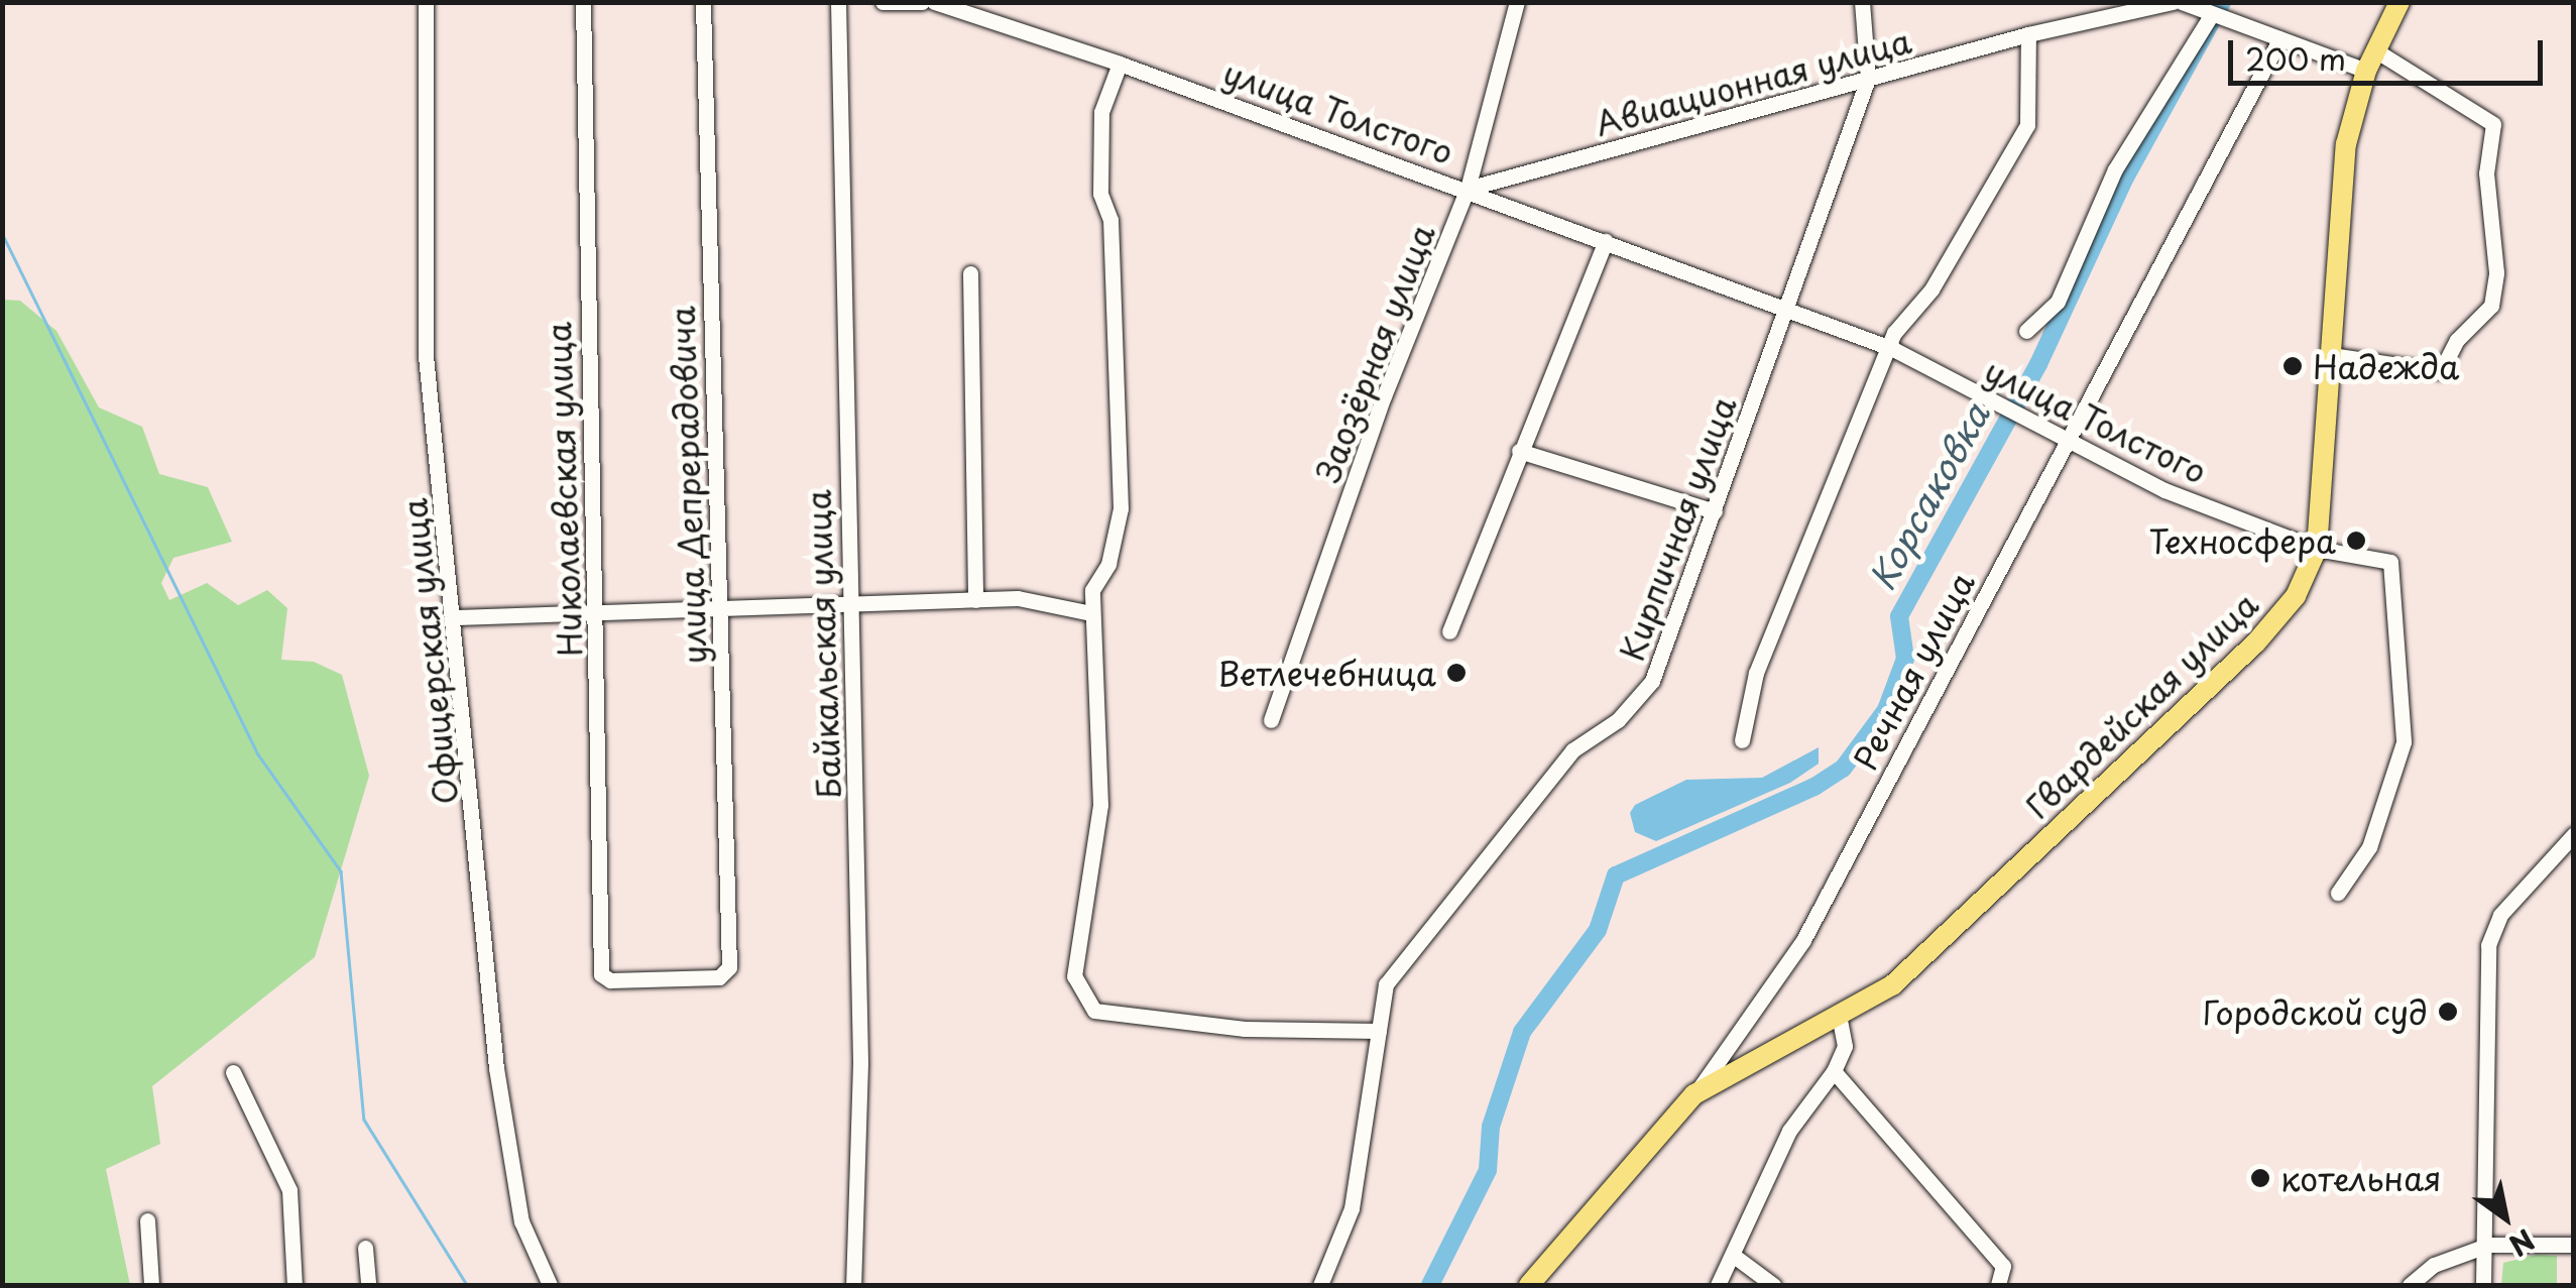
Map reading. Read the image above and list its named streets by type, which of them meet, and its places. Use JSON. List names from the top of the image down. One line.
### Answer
{"streets":{"main road":["Речная улица","Гвардейская улица"],"street":["Авиационная улица","улица Толстого","Заозёрная улица","улица Депрерадовича","Николаевская улица","Кирпичная улица","Байкальская улица","Офицерская улица"]},"crossings":[["Авиационная улица","улица Толстого"],["Авиационная улица","Заозёрная улица"],["Авиационная улица","Кирпичная улица"],["улица Толстого","Заозёрная улица"],["улица Толстого","Кирпичная улица"],["улица Толстого","Речная улица"],["улица Толстого","Гвардейская улица"],["улица Депрерадовича","Николаевская улица"],["Речная улица","Гвардейская улица"]],"water":["Корсаковка"],"places":["Надежда","Техносфера","Ветлечебница","Городской суд","котельная"],"scale_bar":"200 m","north":"bottom right"}
